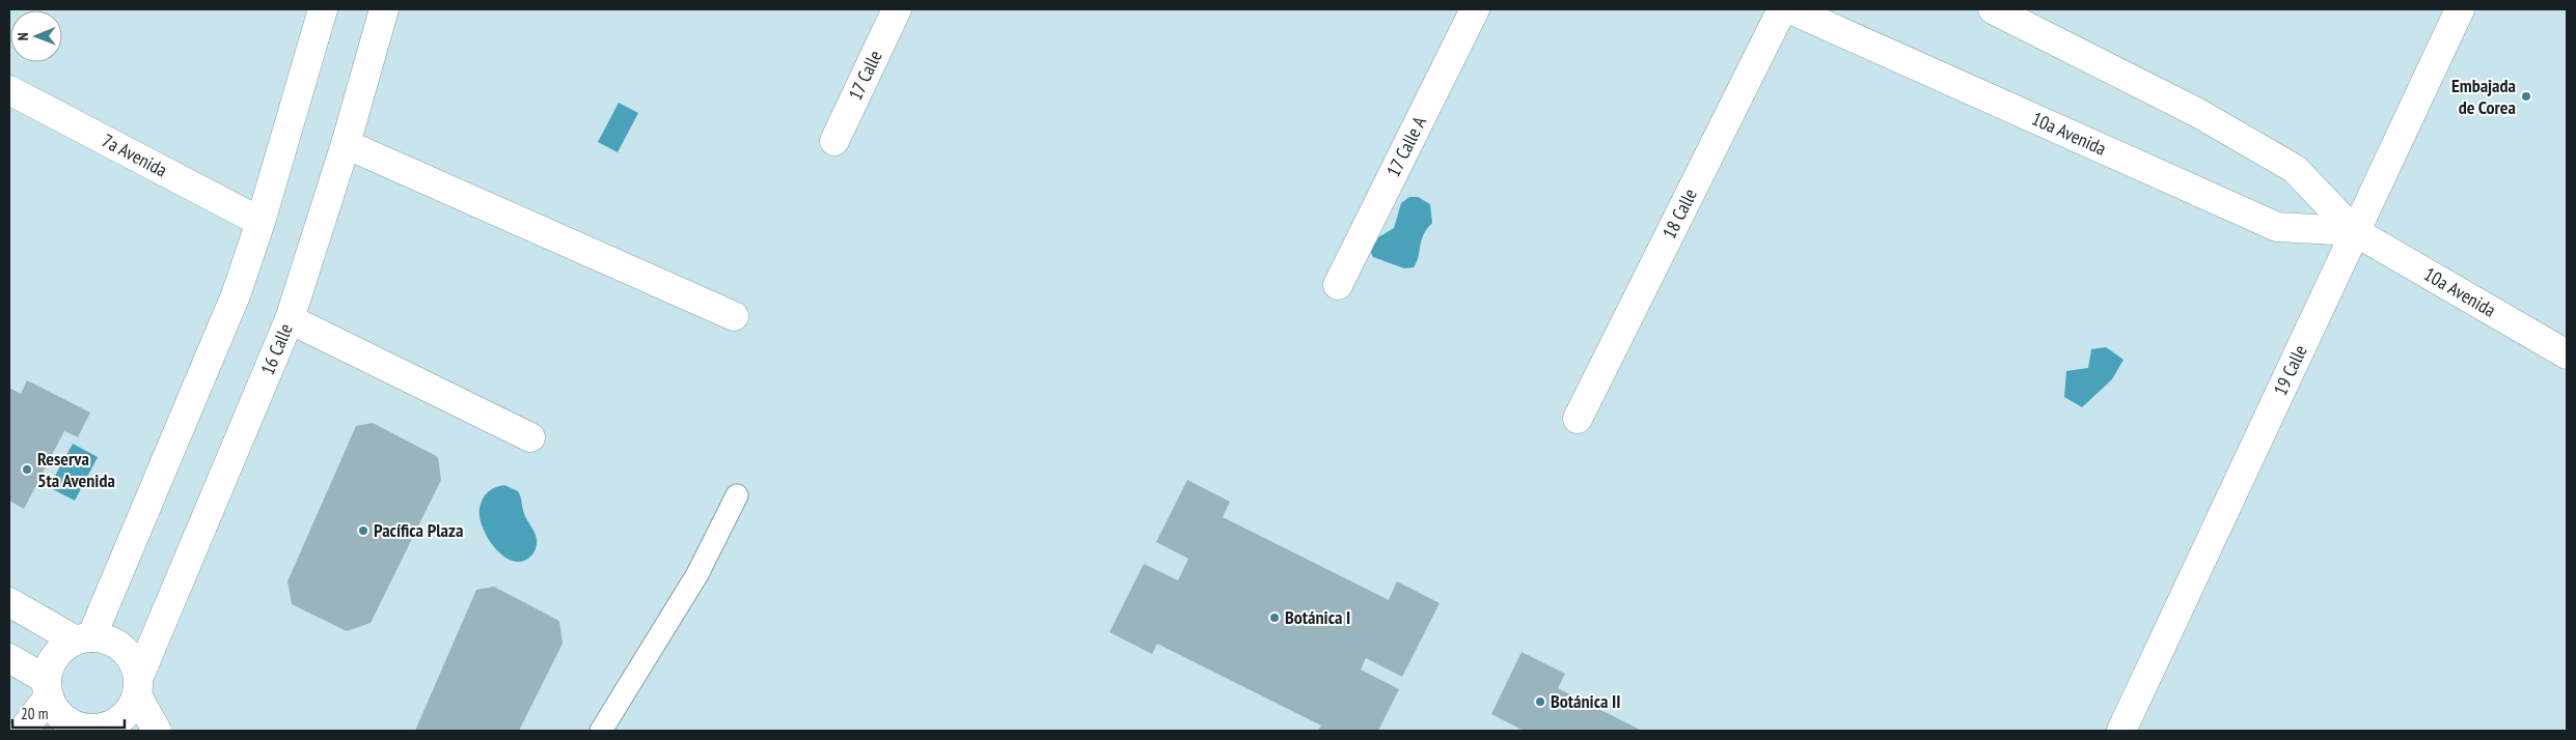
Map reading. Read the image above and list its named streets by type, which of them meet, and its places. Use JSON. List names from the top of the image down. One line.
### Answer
{"streets":{"street":["17 Calle","10a Avenida","17 Calle A","7a Avenida","18 Calle","16 Calle","19 Calle"]},"crossings":[["10a Avenida","19 Calle"]],"places":["Embajada de Corea","Reserva 5ta Avenida","Pacífica Plaza","Botánica I","Botánica II"],"scale_bar":"20 m","north":"left"}
